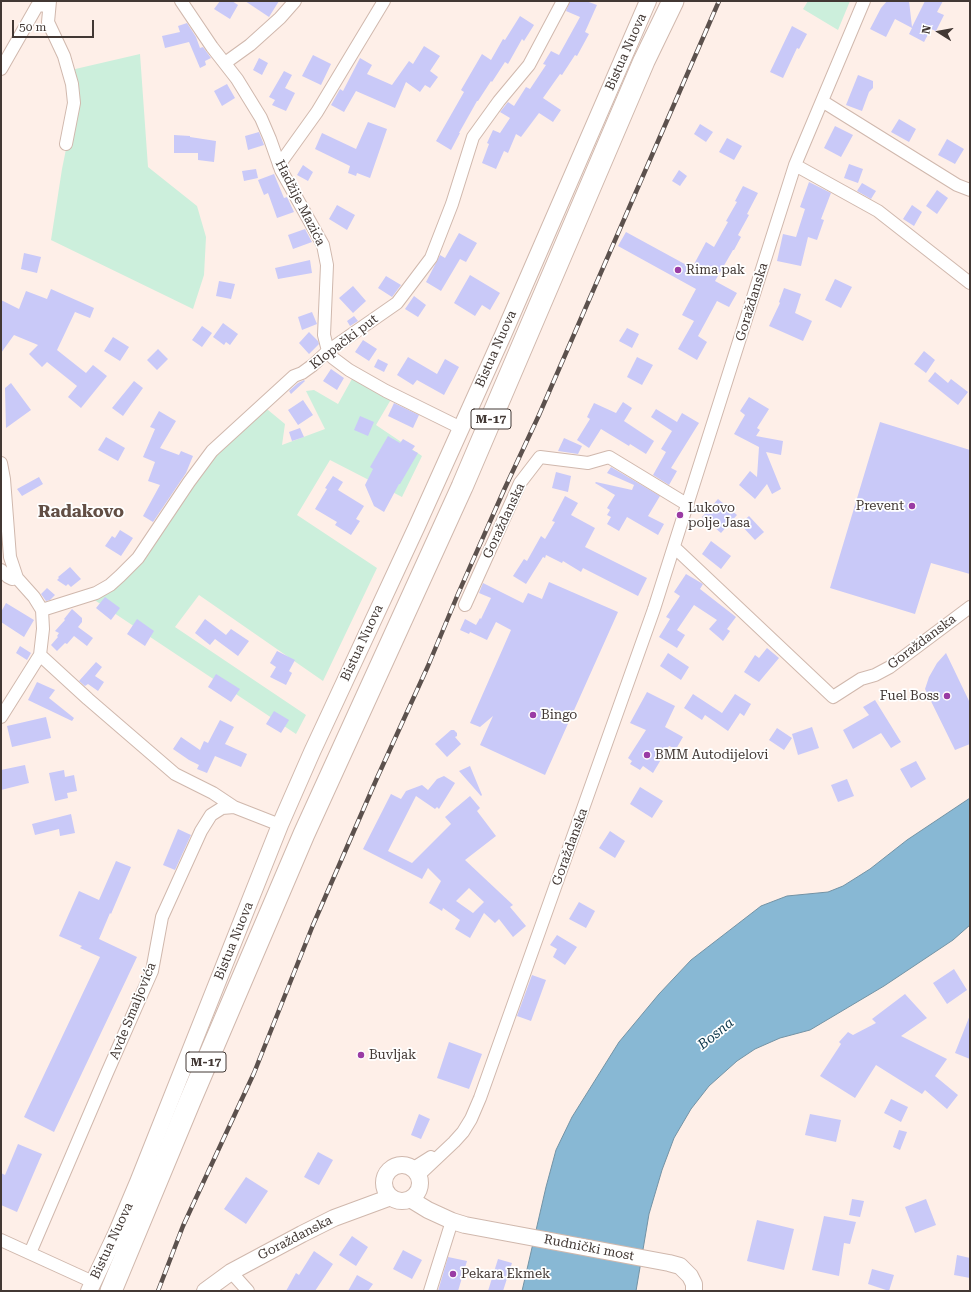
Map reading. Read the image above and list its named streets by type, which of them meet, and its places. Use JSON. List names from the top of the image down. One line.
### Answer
{"streets":{"highway":["M-17"],"street":["Bistua Nuova","Hadžije Mazića","Goraždanska","Klopački put","Avde Smaljovića","Rudnički most"]},"crossings":[["Bistua Nuova","M-17"],["Hadžije Mazića","Klopački put"]],"districts":["Radakovo"],"water":["Bosna"],"places":["Rima pak","Prevent","Lukovo polje Jasa","Fuel Boss","Bingo","BMM Autodijelovi","Buvljak","Pekara Ekmek"],"scale_bar":"50 m","north":"left"}
